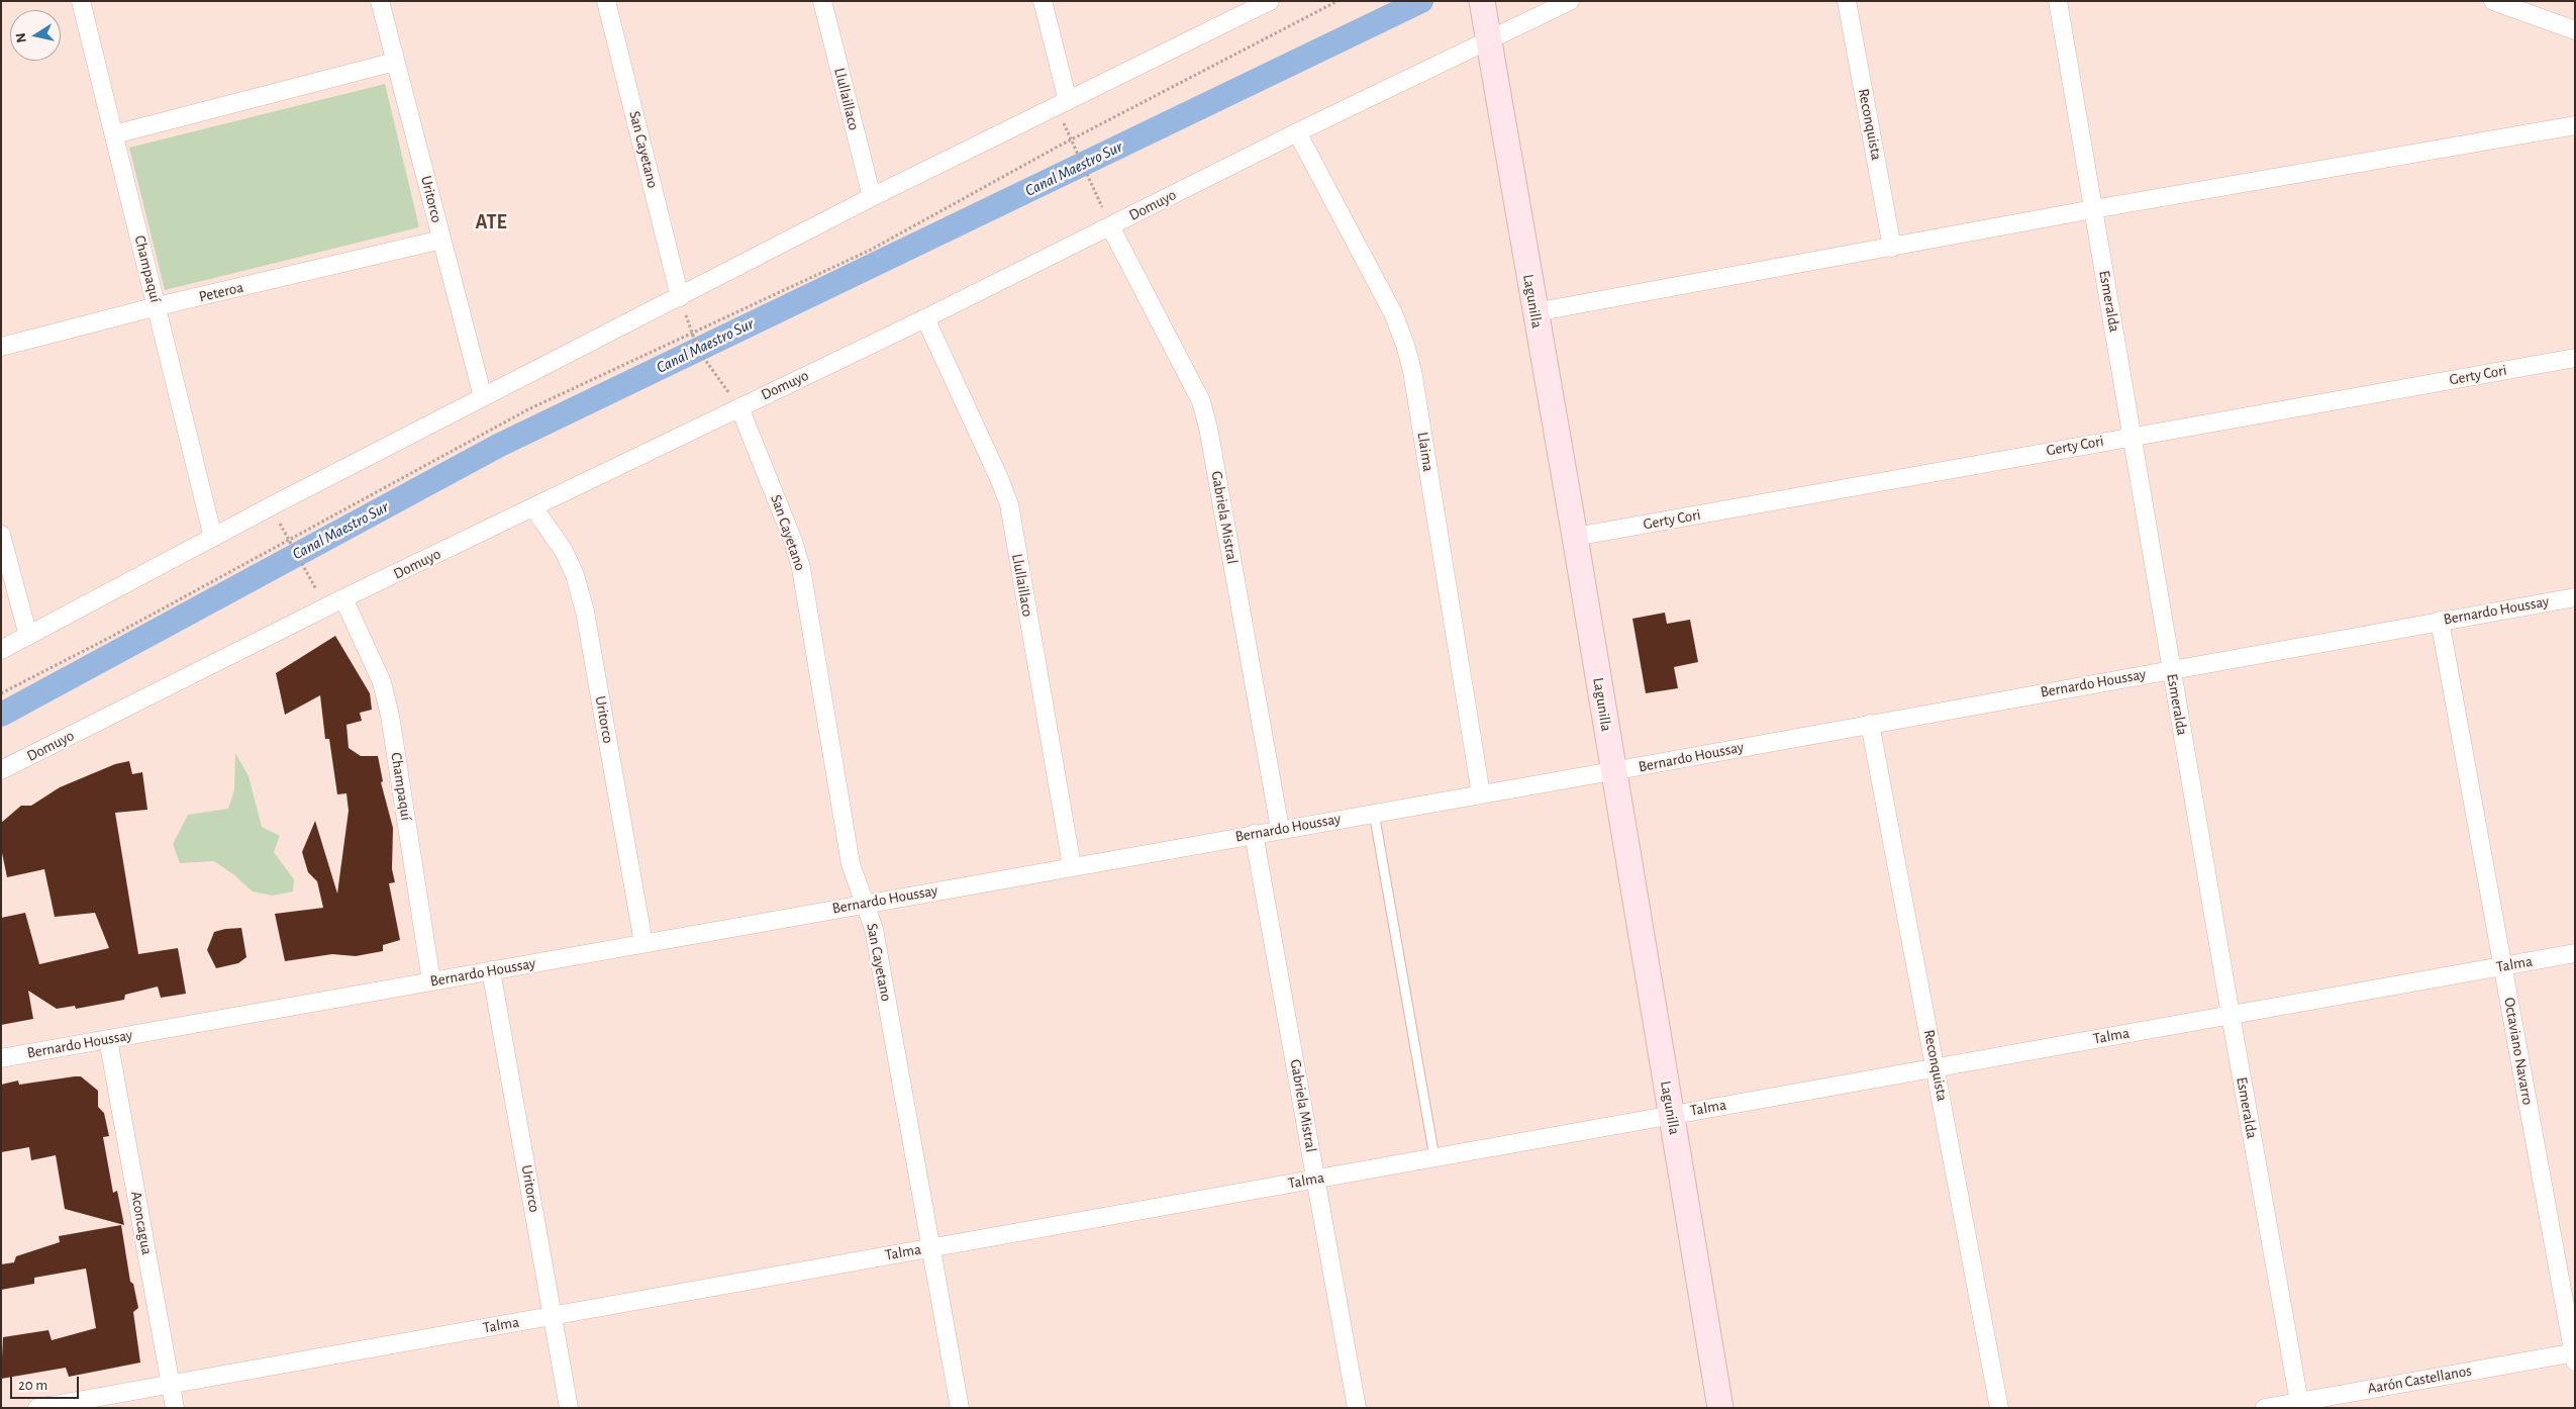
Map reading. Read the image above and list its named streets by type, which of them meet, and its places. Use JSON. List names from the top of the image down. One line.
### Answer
{"streets":{"main road":["Lagunilla"],"street":["Llullaillaco","Reconquista","San Cayetano","Uritorco","Domuyo","Champaquí","Peteroa","Esmeralda","Gerty Cori","Llaima","Gabriela Mistral","Bernardo Houssay","Talma","Octaviano Navarro","Aconcagua","Aarón Castellanos"]},"crossings":[["Llullaillaco","Domuyo"],["Llullaillaco","Bernardo Houssay"],["Reconquista","Bernardo Houssay"],["Reconquista","Talma"],["San Cayetano","Domuyo"],["San Cayetano","Bernardo Houssay"],["San Cayetano","Talma"],["Uritorco","Domuyo"],["Uritorco","Peteroa"],["Uritorco","Bernardo Houssay"],["Uritorco","Talma"],["Domuyo","Champaquí"],["Domuyo","Lagunilla"],["Domuyo","Llaima"],["Domuyo","Gabriela Mistral"],["Champaquí","Peteroa"],["Champaquí","Bernardo Houssay"],["Lagunilla","Gerty Cori"],["Lagunilla","Bernardo Houssay"],["Lagunilla","Talma"],["Esmeralda","Gerty Cori"],["Esmeralda","Bernardo Houssay"],["Esmeralda","Talma"],["Esmeralda","Aarón Castellanos"],["Llaima","Bernardo Houssay"],["Gabriela Mistral","Bernardo Houssay"],["Gabriela Mistral","Talma"],["Bernardo Houssay","Octaviano Navarro"],["Bernardo Houssay","Aconcagua"],["Talma","Octaviano Navarro"],["Talma","Aconcagua"],["Octaviano Navarro","Aarón Castellanos"]],"districts":["ATE"],"water":["Canal Maestro Sur"],"scale_bar":"20 m","north":"left"}
